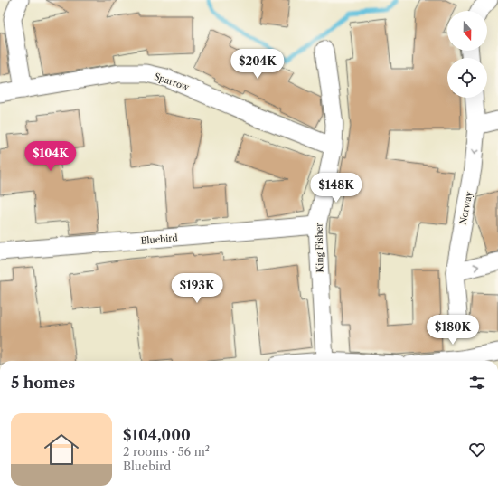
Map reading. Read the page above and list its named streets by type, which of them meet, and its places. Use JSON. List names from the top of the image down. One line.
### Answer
{"streets":{"street":["Sparrow","Norway","Bluebird","King Fisher"]},"crossings":[["Sparrow","King Fisher"],["Bluebird","King Fisher"]],"one_way":["Norway"],"north":"bottom","page":{"price":["$204K","$104K","$148K","$193K","$180K"],"heading":"5 homes","list":[{"name":"$104,000","note":"2 rooms · 56 m² · Bluebird"}]}}
